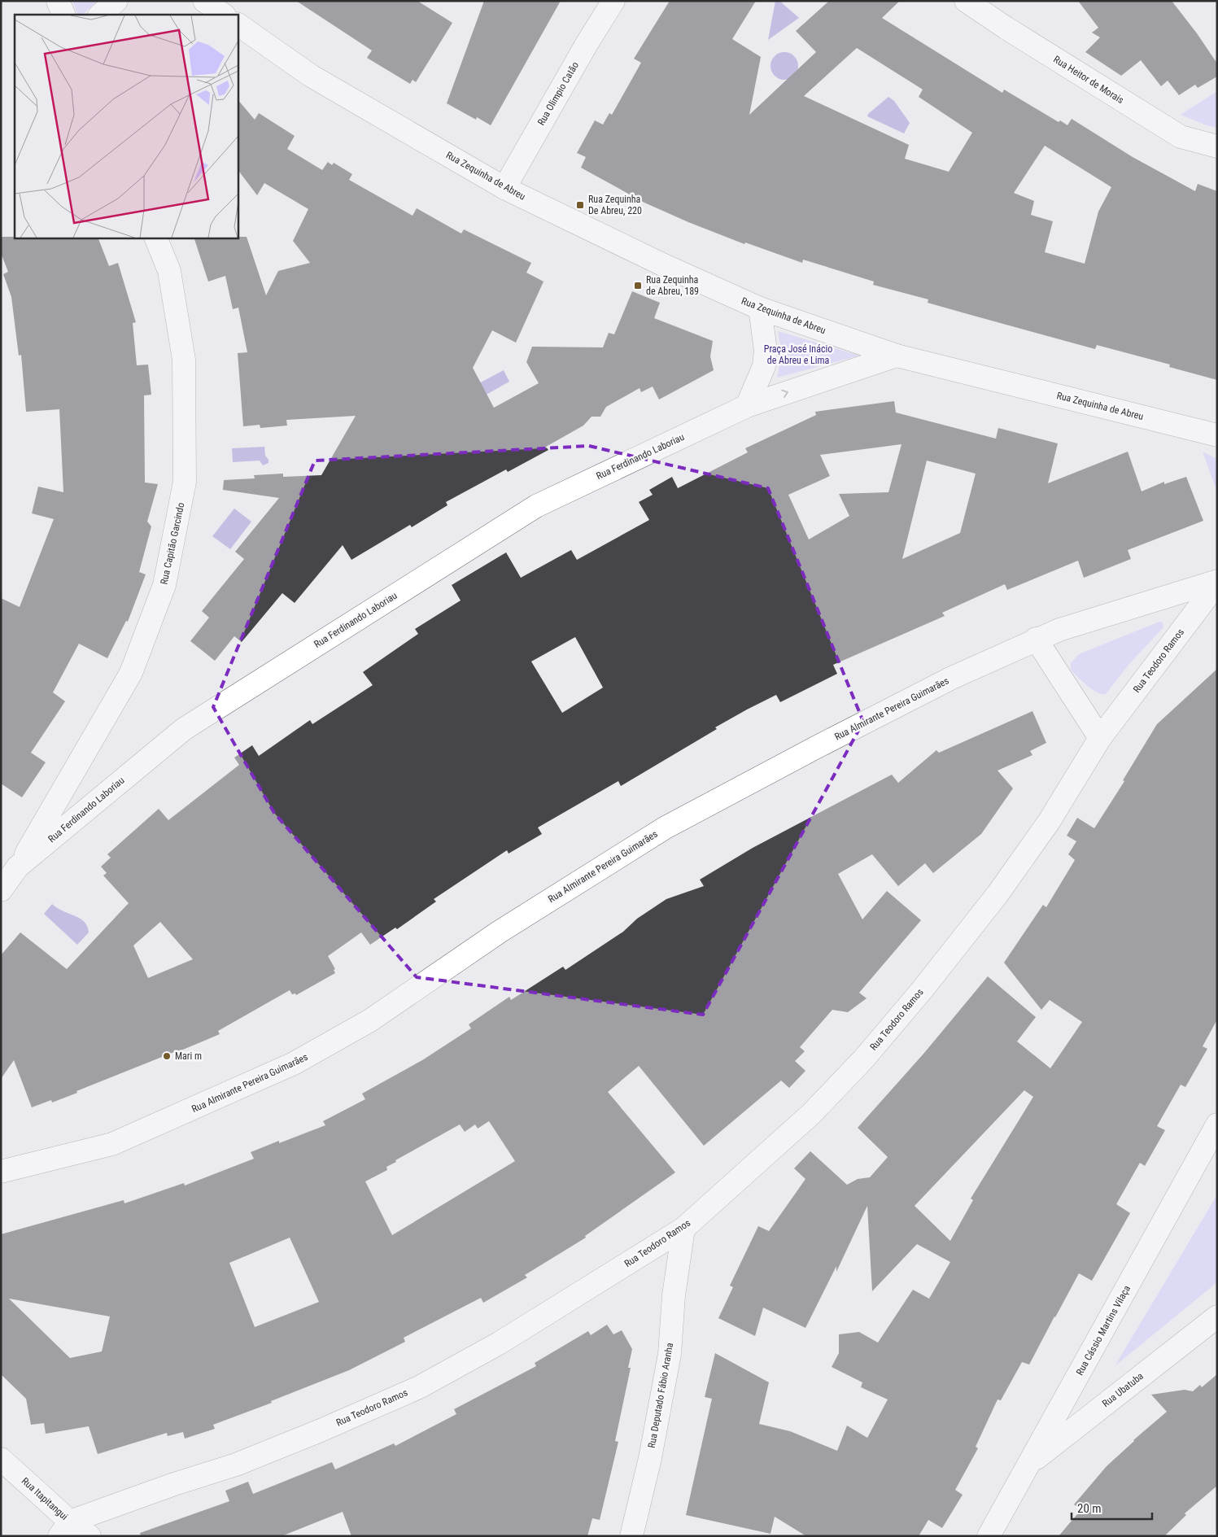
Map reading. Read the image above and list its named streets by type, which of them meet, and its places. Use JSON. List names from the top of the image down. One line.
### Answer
{"streets":{"street":["Rua Heitor de Morais","Rua Olimpio Catão","Rua Zequinha de Abreu","Rua Ferdinando Laboriau","Rua Capitão Garcindo","Rua Teodoro Ramos","Rua Almirante Pereira Guimarães","Rua Cássio Martins Vilaça","Rua Ubatuba","Rua Deputado Fábio Aranha","Rua Itapitangui"]},"crossings":[["Rua Olimpio Catão","Rua Zequinha de Abreu"],["Rua Zequinha de Abreu","Rua Ferdinando Laboriau"],["Rua Ferdinando Laboriau","Rua Capitão Garcindo"],["Rua Teodoro Ramos","Rua Almirante Pereira Guimarães"],["Rua Teodoro Ramos","Rua Deputado Fábio Aranha"],["Rua Teodoro Ramos","Rua Itapitangui"],["Rua Cássio Martins Vilaça","Rua Ubatuba"]],"parks":["Praça José Inácio de Abreu e Lima"],"places":{"transit":["Rua Zequinha De Abreu, 220","Rua Zequinha de Abreu, 189"],"other":["Mari m"]},"scale_bar":"20 m"}
